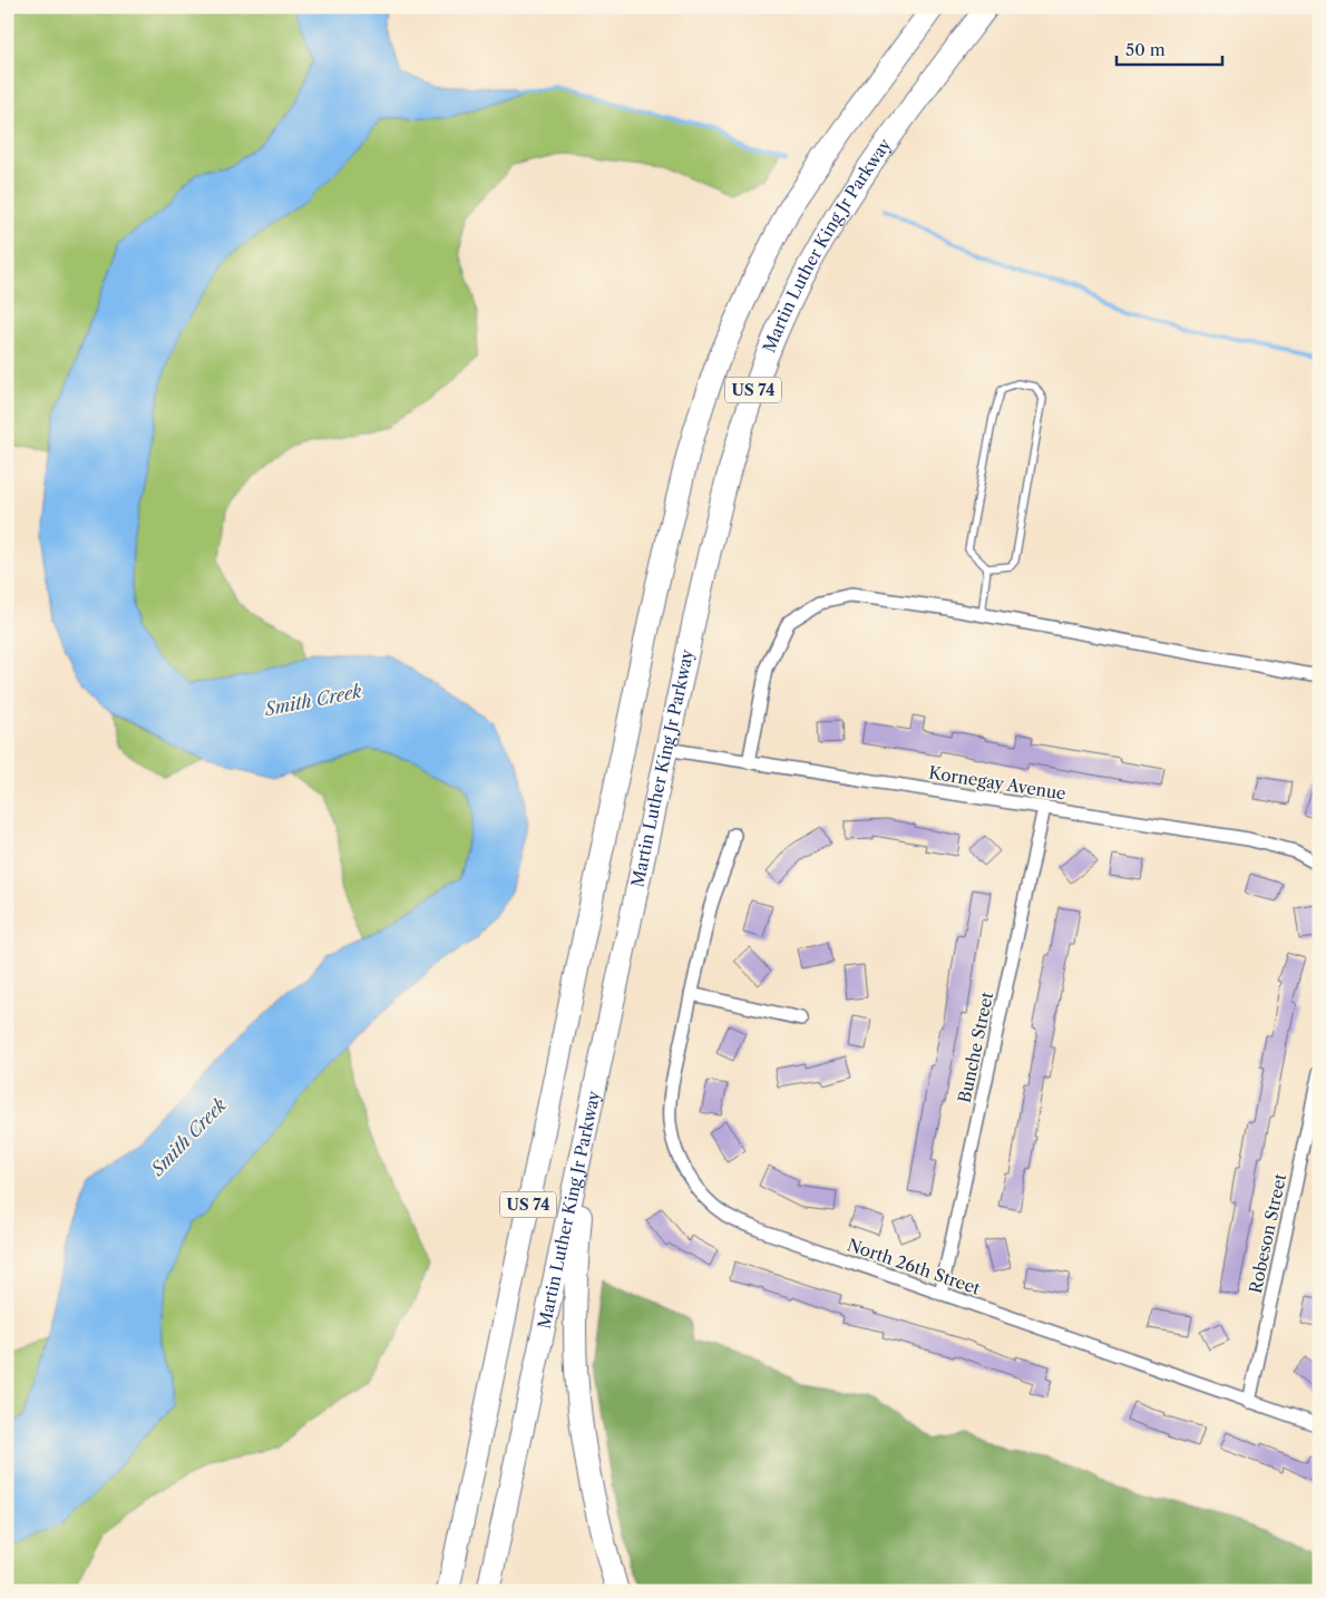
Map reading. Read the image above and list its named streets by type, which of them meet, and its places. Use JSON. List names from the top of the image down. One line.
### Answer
{"streets":{"highway":["Martin Luther King Jr Parkway","US 74"],"street":["Kornegay Avenue","Bunche Street","Robeson Street","North 26th Street"]},"crossings":[["Martin Luther King Jr Parkway","Kornegay Avenue"],["Kornegay Avenue","Bunche Street"],["Bunche Street","North 26th Street"],["Robeson Street","North 26th Street"]],"water":["Smith Creek"],"scale_bar":"50 m"}
